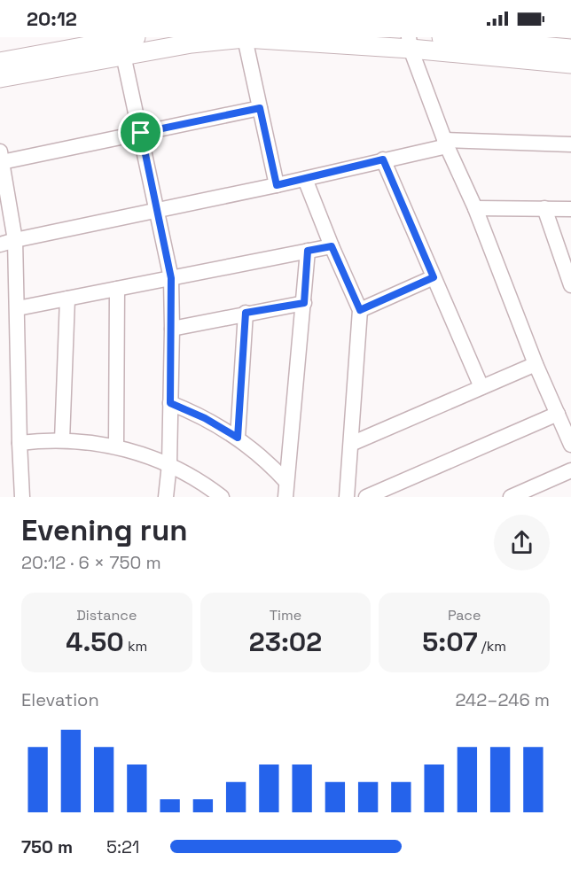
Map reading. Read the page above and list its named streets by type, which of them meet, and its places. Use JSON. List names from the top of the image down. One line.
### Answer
{"page":{"status":"20:12","heading":["Evening run","20:12 · 6 × 750 m"],"stats":[["Distance","4.50 km"],["Time","23:02"],["Pace","5:07 /km"]],"chart":["Elevation","242–246 m"],"list":[{"name":"750 m","note":"5:21"}]}}
